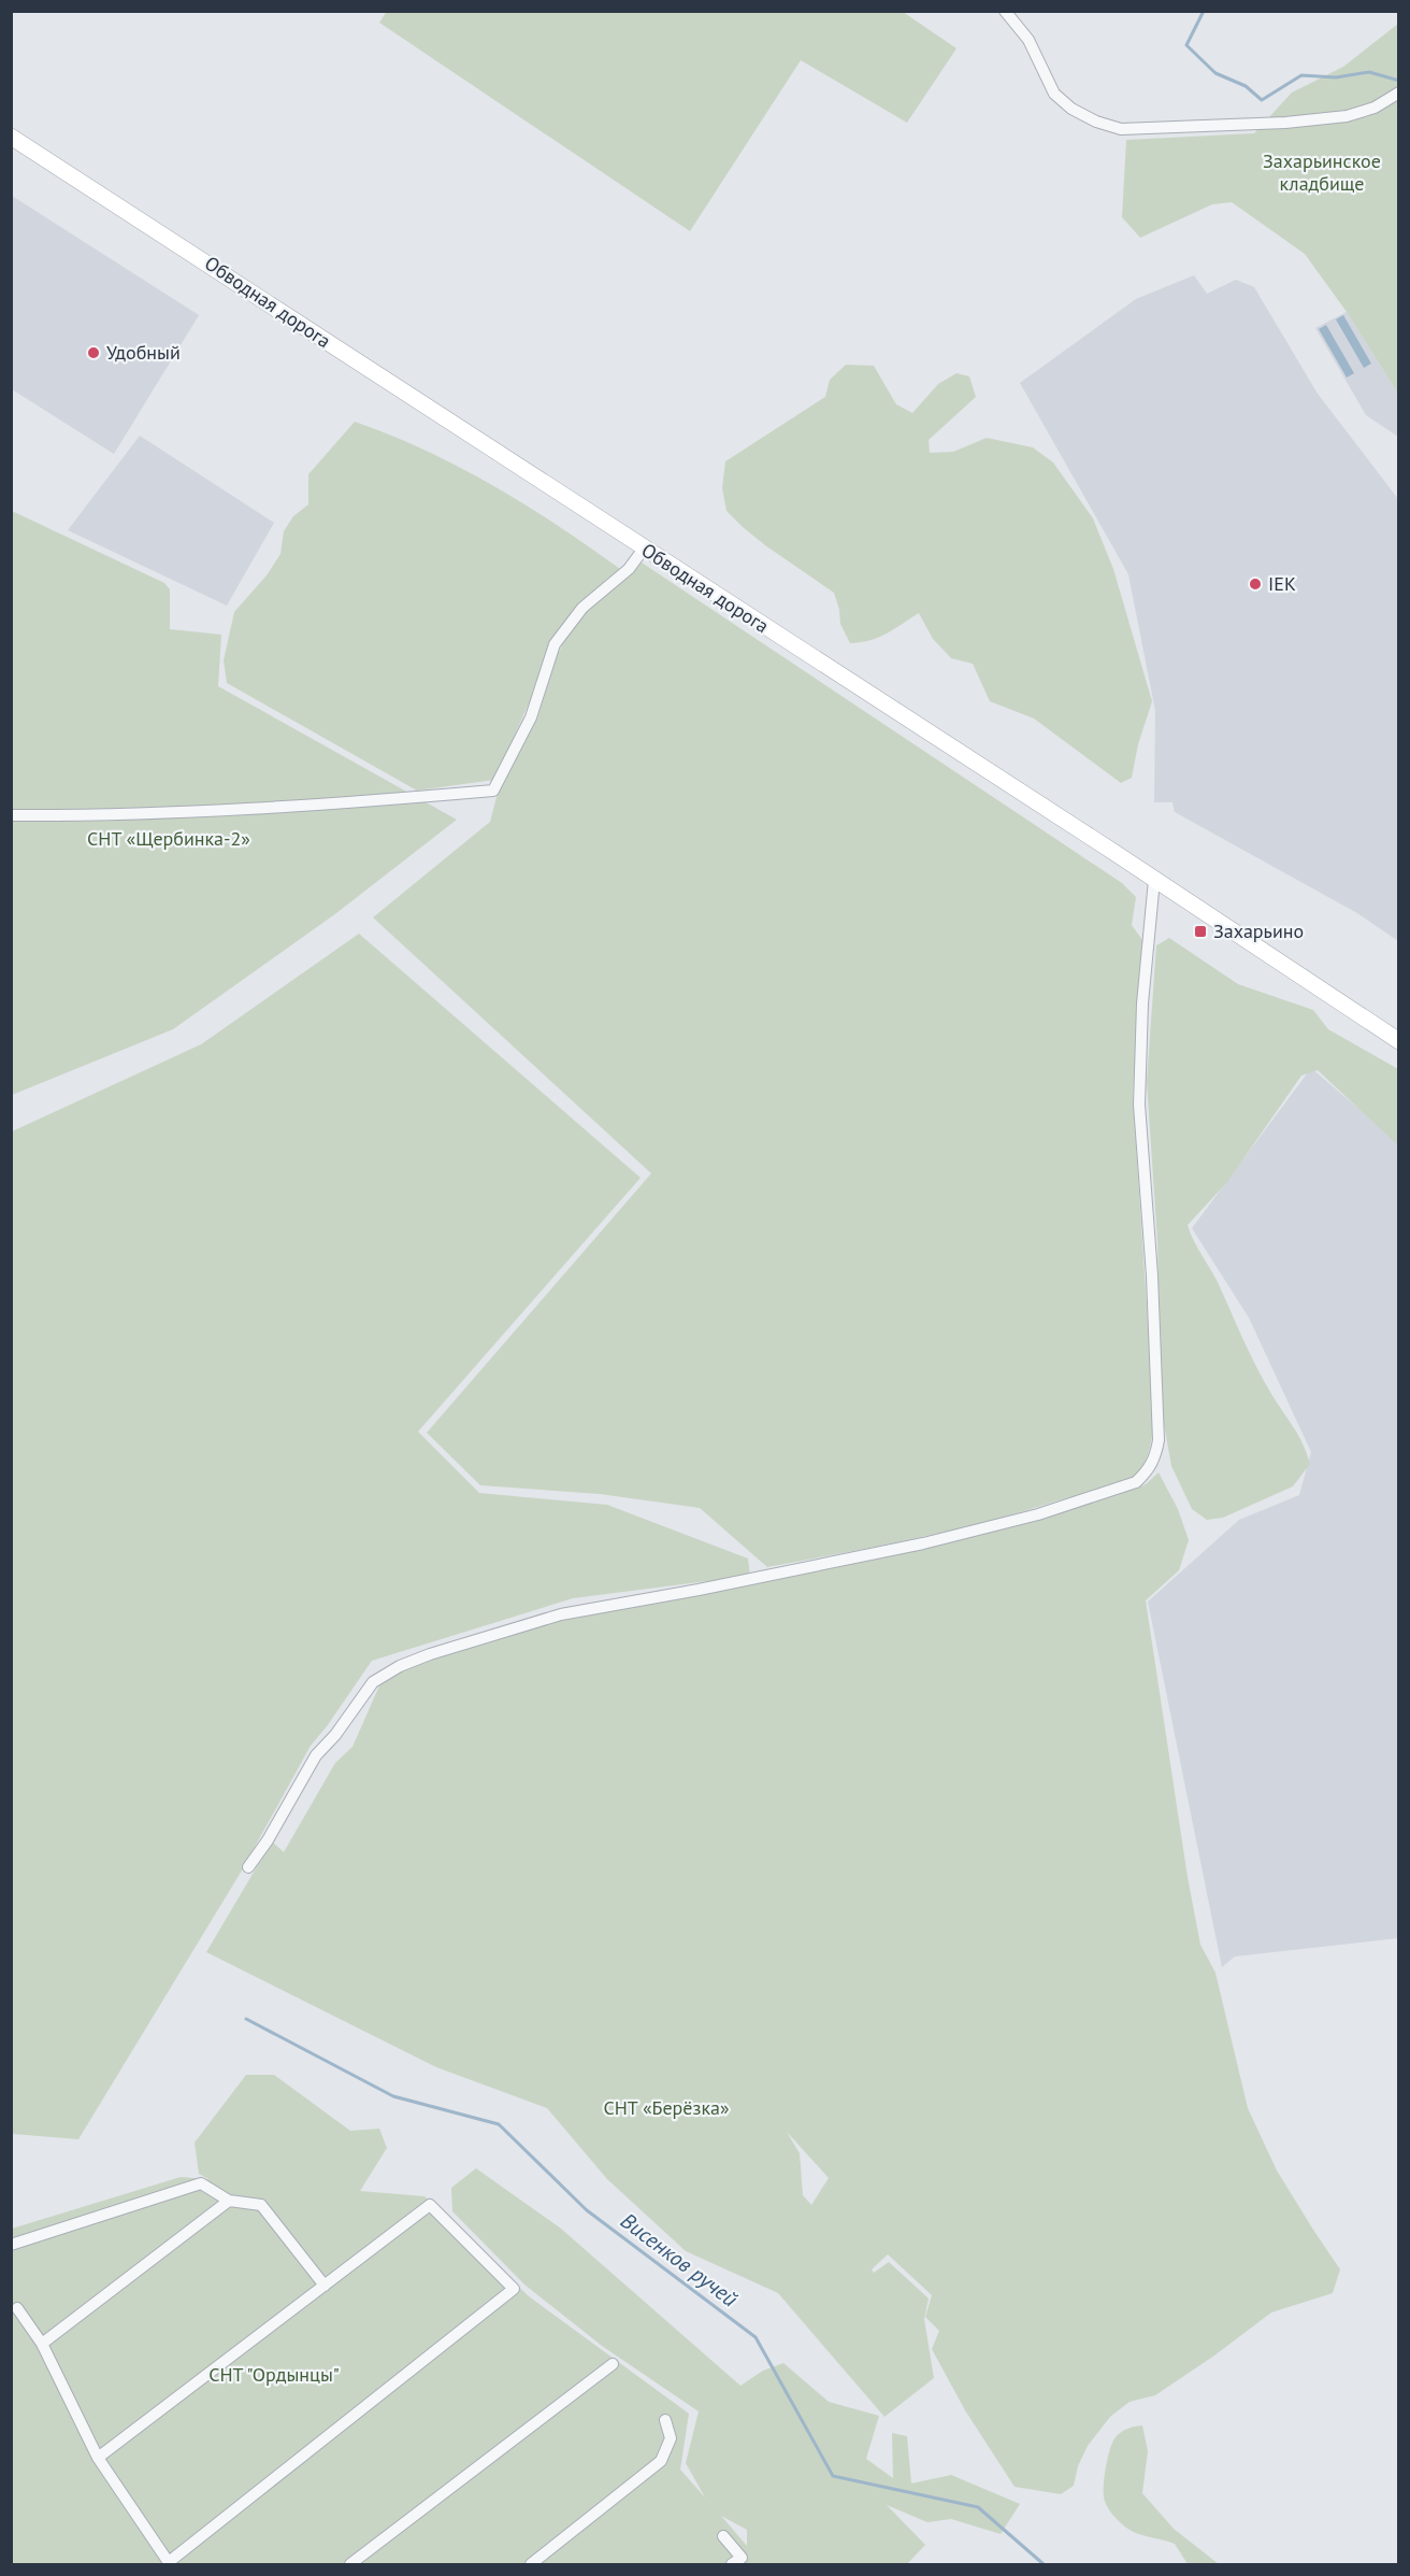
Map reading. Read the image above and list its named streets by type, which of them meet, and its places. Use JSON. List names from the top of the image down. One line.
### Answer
{"streets":{"main road":["Обводная дорога"]},"water":["Висенков ручей"],"parks":["Захарьинское кладбище","СНТ «Щербинка-2»","СНТ «Берёзка»","СНТ \"Ордынцы\""],"places":{"other":["Удобный","IEK"],"transit":["Захарьино"]}}
